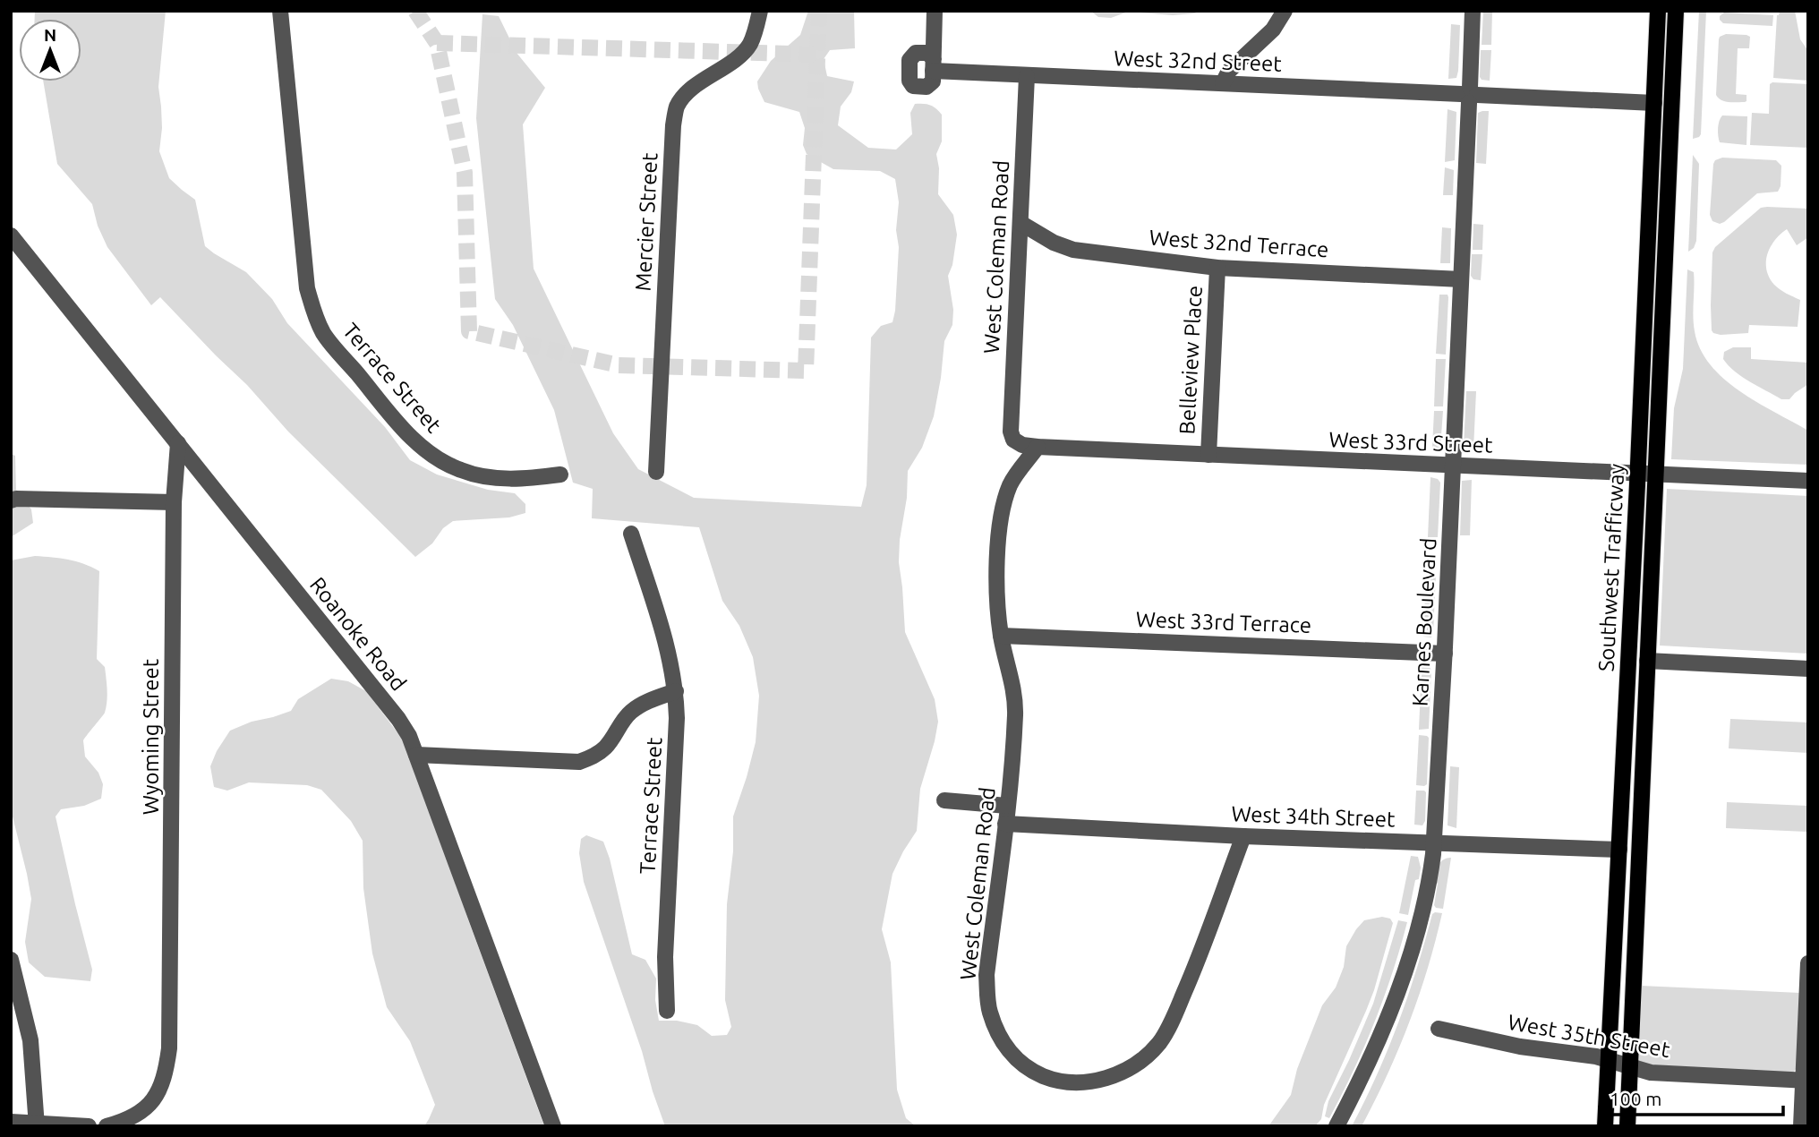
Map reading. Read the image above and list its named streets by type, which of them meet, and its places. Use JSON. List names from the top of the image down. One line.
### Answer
{"streets":{"main road":["Southwest Trafficway"],"street":["West 32nd Street","Mercier Street","West 32nd Terrace","West Coleman Road","Belleview Place","Terrace Street","West 33rd Street","West 33rd Terrace","Karnes Boulevard","Roanoke Road","Wyoming Street","West 34th Street","West 35th Street"]},"crossings":[["West 32nd Street","West Coleman Road"],["West 32nd Street","Southwest Trafficway"],["West 32nd Street","Karnes Boulevard"],["West 32nd Terrace","West Coleman Road"],["West 32nd Terrace","Belleview Place"],["West 32nd Terrace","Karnes Boulevard"],["West Coleman Road","West 33rd Street"],["West Coleman Road","West 33rd Terrace"],["West Coleman Road","West 34th Street"],["Belleview Place","West 33rd Street"],["West 33rd Street","Southwest Trafficway"],["West 33rd Street","Karnes Boulevard"],["Southwest Trafficway","West 34th Street"],["Southwest Trafficway","West 35th Street"],["West 33rd Terrace","Karnes Boulevard"],["Karnes Boulevard","West 34th Street"],["Roanoke Road","Wyoming Street"]],"scale_bar":"100 m","north":"top"}
